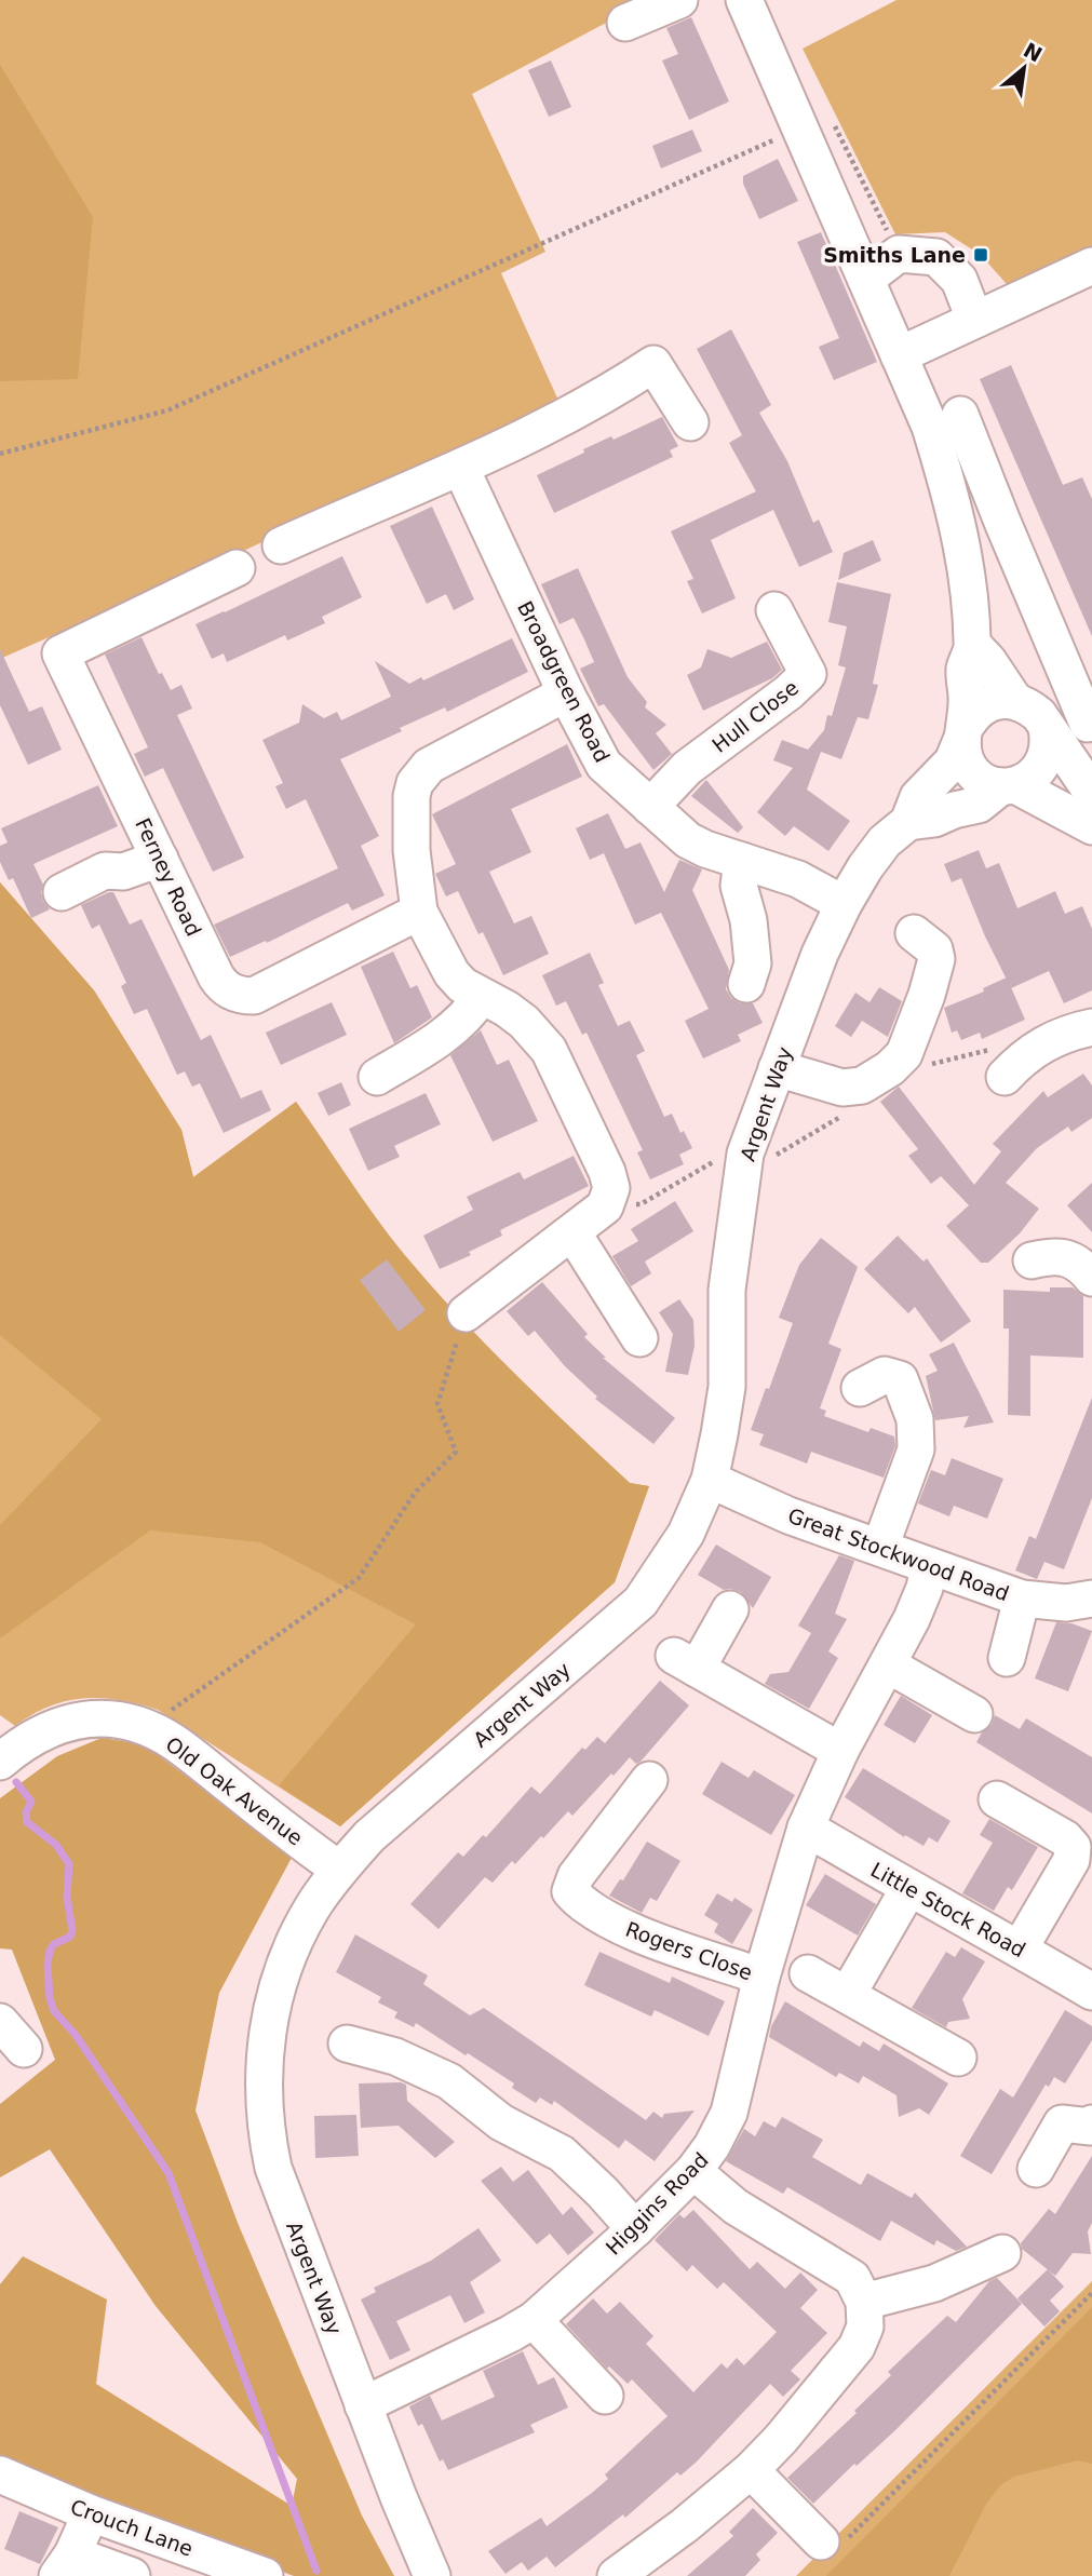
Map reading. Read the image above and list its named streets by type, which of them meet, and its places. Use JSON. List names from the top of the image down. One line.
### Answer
{"streets":{"street":["Broadgreen Road","Hull Close","Ferney Road","Argent Way","Great Stockwood Road","Old Oak Avenue","Little Stock Road","Rogers Close","Higgins Road","Crouch Lane"]},"crossings":[["Broadgreen Road","Hull Close"],["Broadgreen Road","Argent Way"],["Argent Way","Great Stockwood Road"],["Argent Way","Old Oak Avenue"],["Argent Way","Higgins Road"],["Great Stockwood Road","Higgins Road"],["Little Stock Road","Higgins Road"],["Rogers Close","Higgins Road"]],"places":{"transit":["Smiths Lane"]},"north":"top right"}
